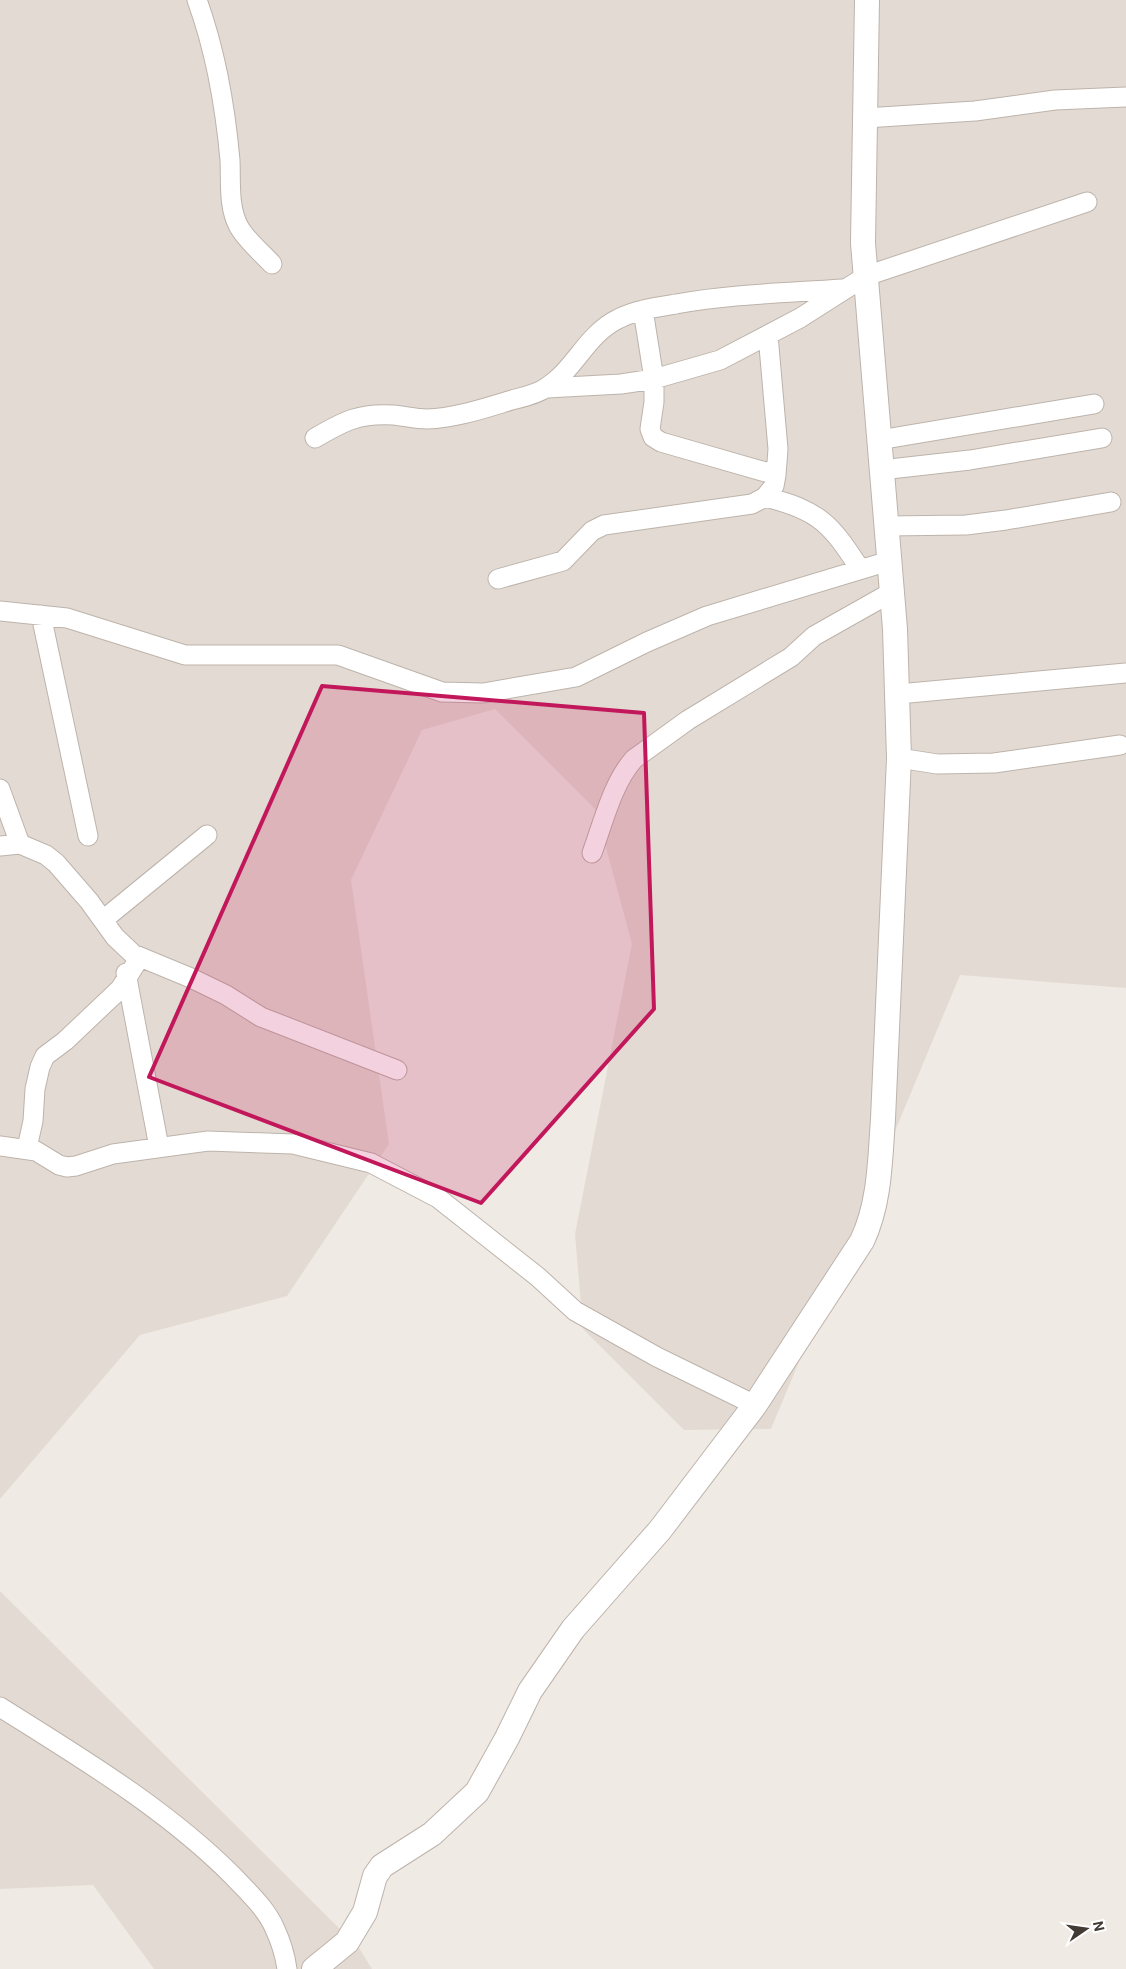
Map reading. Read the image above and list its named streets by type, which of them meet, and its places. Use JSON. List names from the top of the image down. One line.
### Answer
{"north":"right"}
